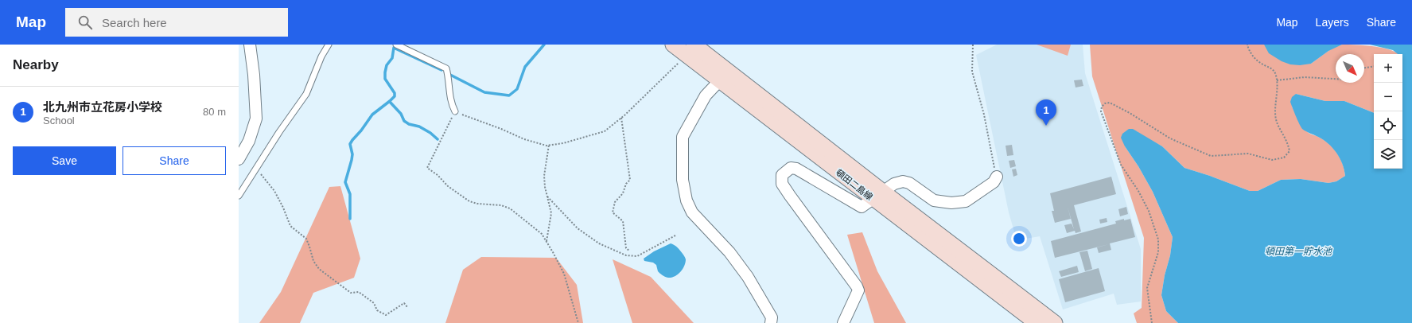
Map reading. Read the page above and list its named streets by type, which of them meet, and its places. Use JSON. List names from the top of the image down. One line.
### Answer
{"streets":{"main road":["頓田二島線"]},"water":["頓田第一貯水池"],"north":"bottom right","page":{"header":"Map","search":"Search here","nav":["Map","Layers","Share"],"heading":"Nearby","map_buttons":["+","−"],"list":[{"mark":"1","name":"北九州市立花房小学校","note":"School","value":"80 m"}],"pins":"1","buttons":["Save","Share"]}}
